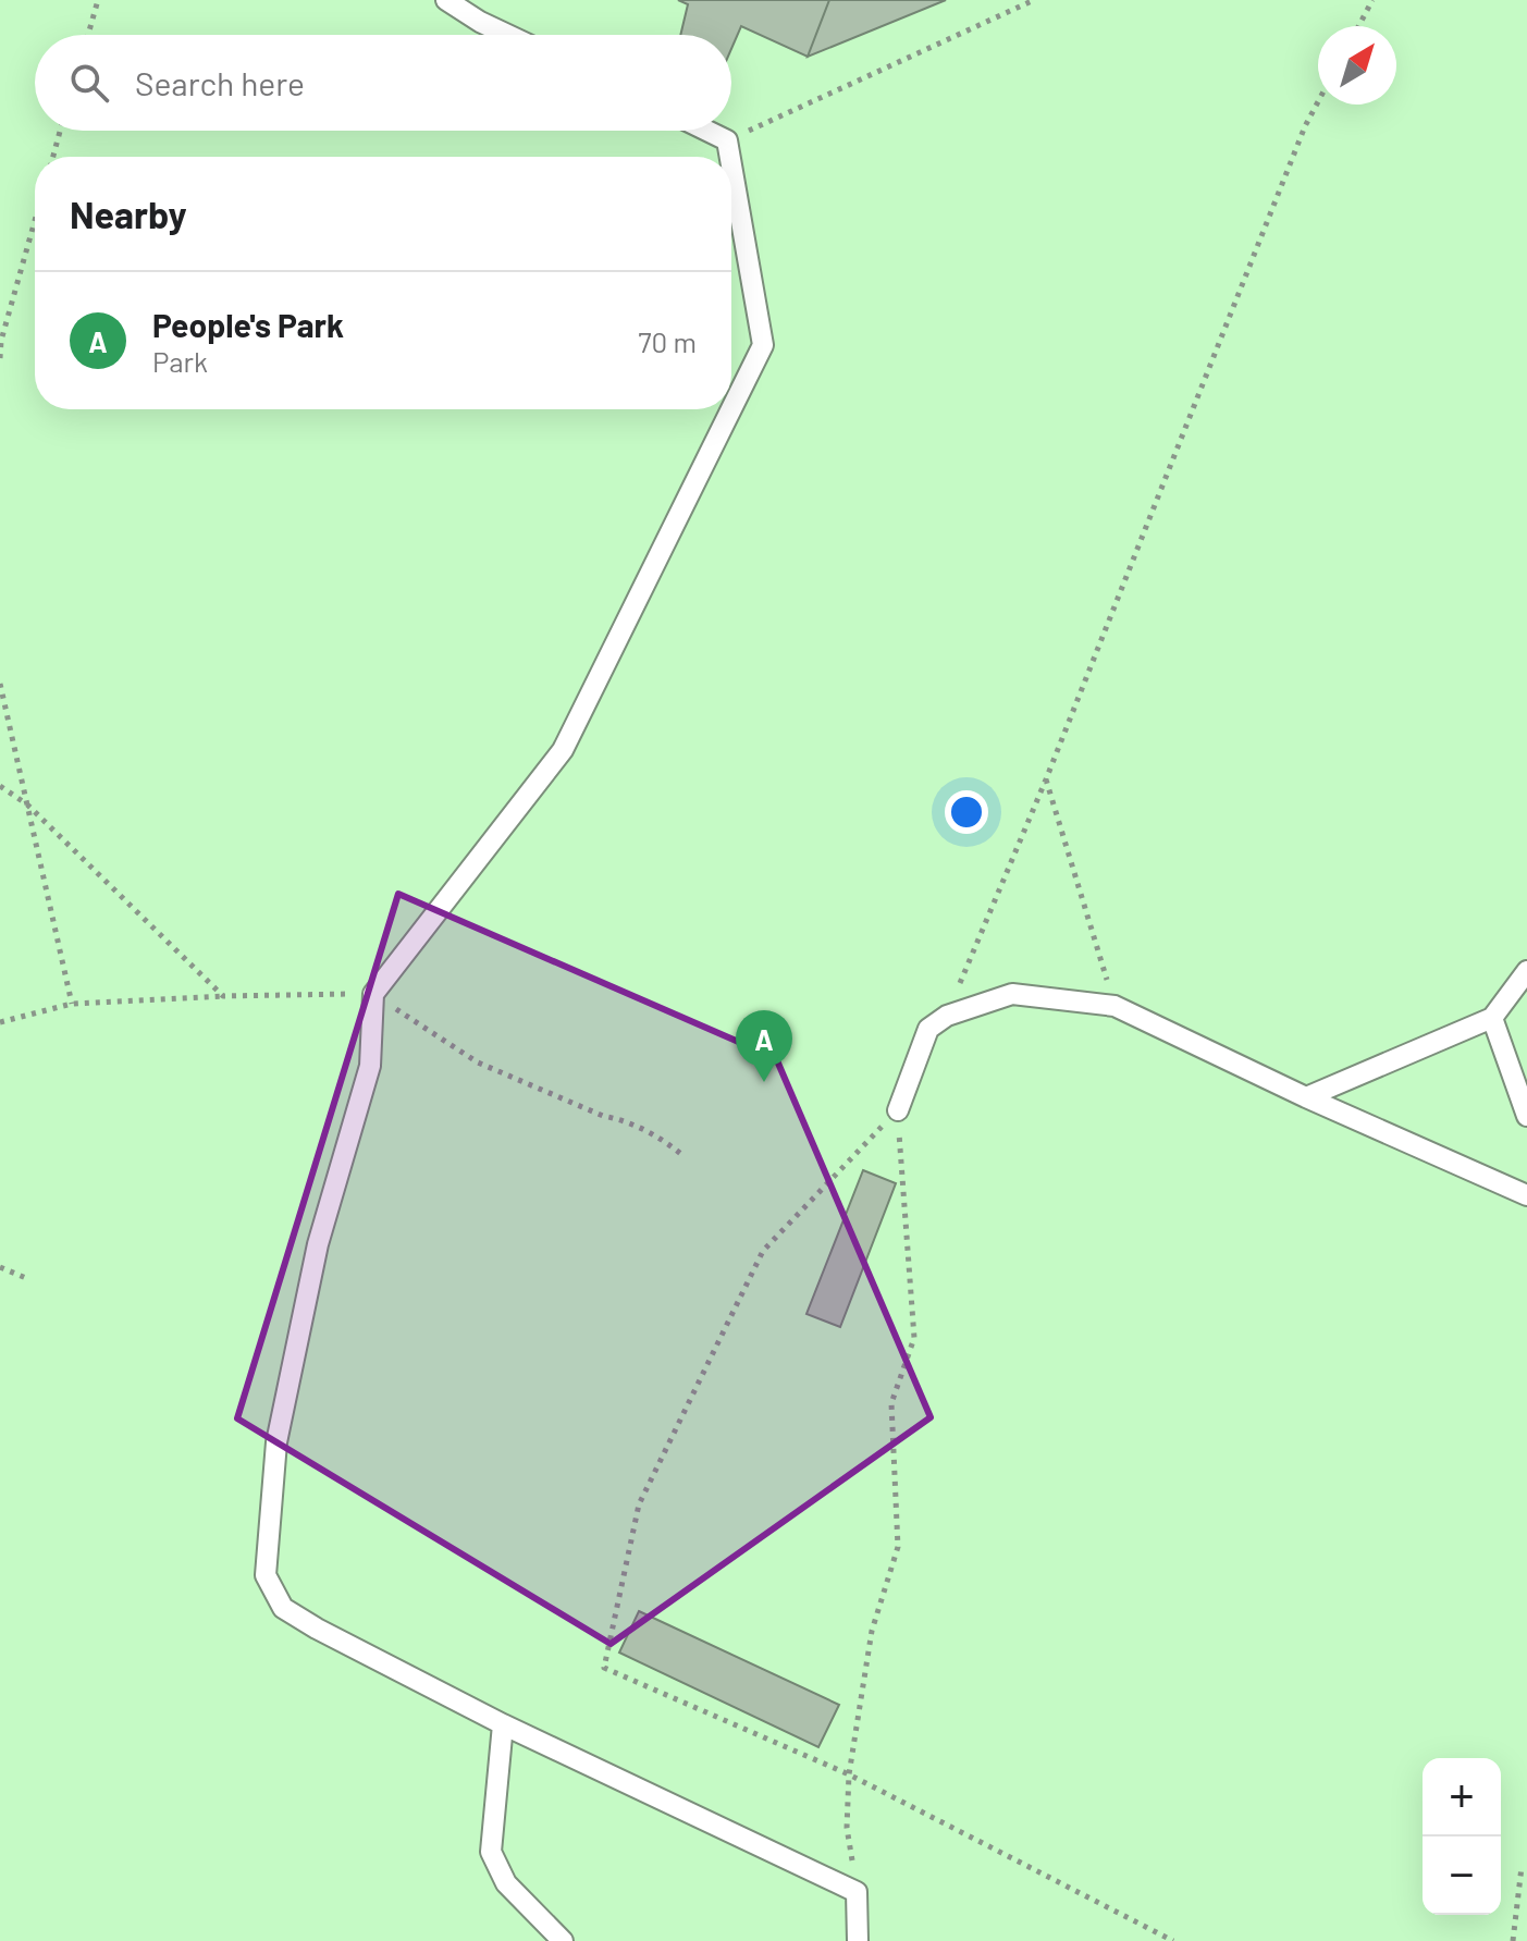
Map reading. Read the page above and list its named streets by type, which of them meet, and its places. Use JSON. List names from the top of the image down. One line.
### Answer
{"north":"top right","page":{"search":"Search here","heading":"Nearby","list":[{"mark":"A","name":"People's Park","note":"Park","value":"70 m"}],"pins":"A","map_buttons":["+","−"]}}
